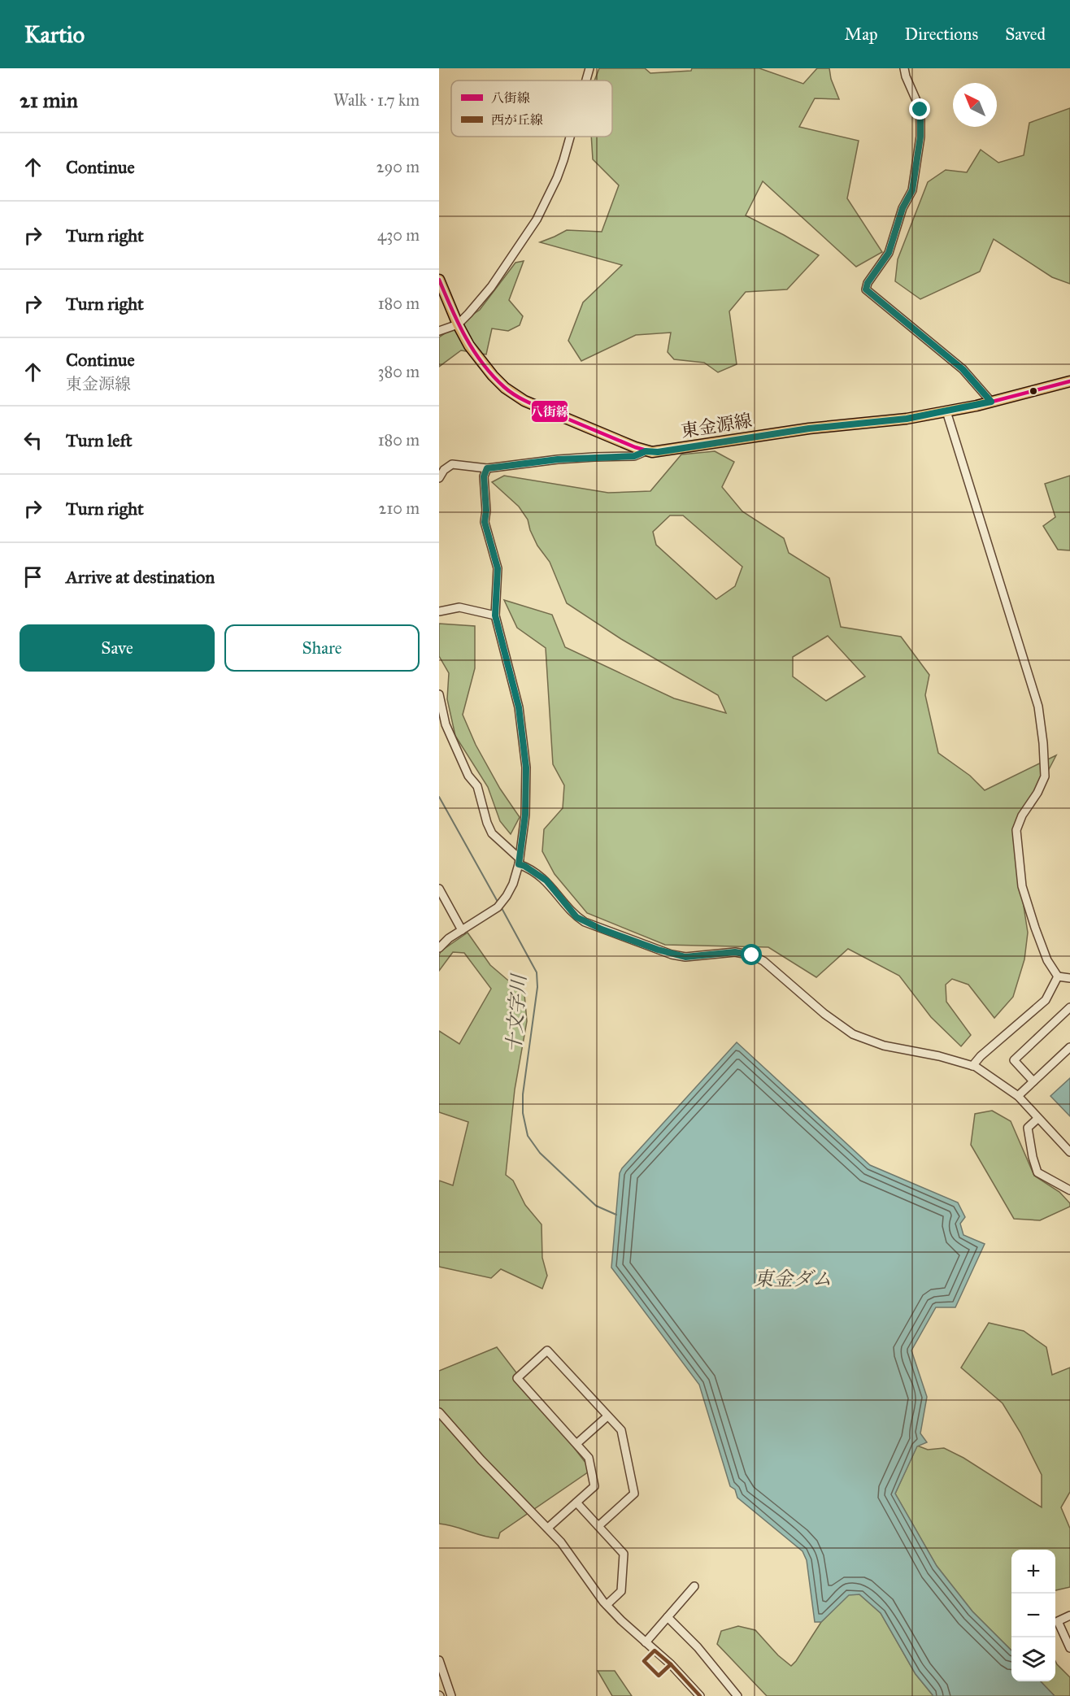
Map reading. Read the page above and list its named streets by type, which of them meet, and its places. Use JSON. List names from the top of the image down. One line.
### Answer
{"streets":{"main road":["東金源線"]},"water":["十文字川","東金ダム"],"lines":["transit line 八街線","transit line 西が丘線"],"legend":["八街線","西が丘線"],"north":"top left","page":{"header":"Kartio","nav":["Map","Directions","Saved"],"heading":["21 min","Walk · 1.7 km"],"list":[["Continue","290 m"],["Turn right","430 m"],["Turn right","180 m"],["Continue","東金源線","380 m"],["Turn left","180 m"],["Turn right","210 m"],"Arrive at destination"],"buttons":["Save","Share"],"map_buttons":["+","−"]}}
